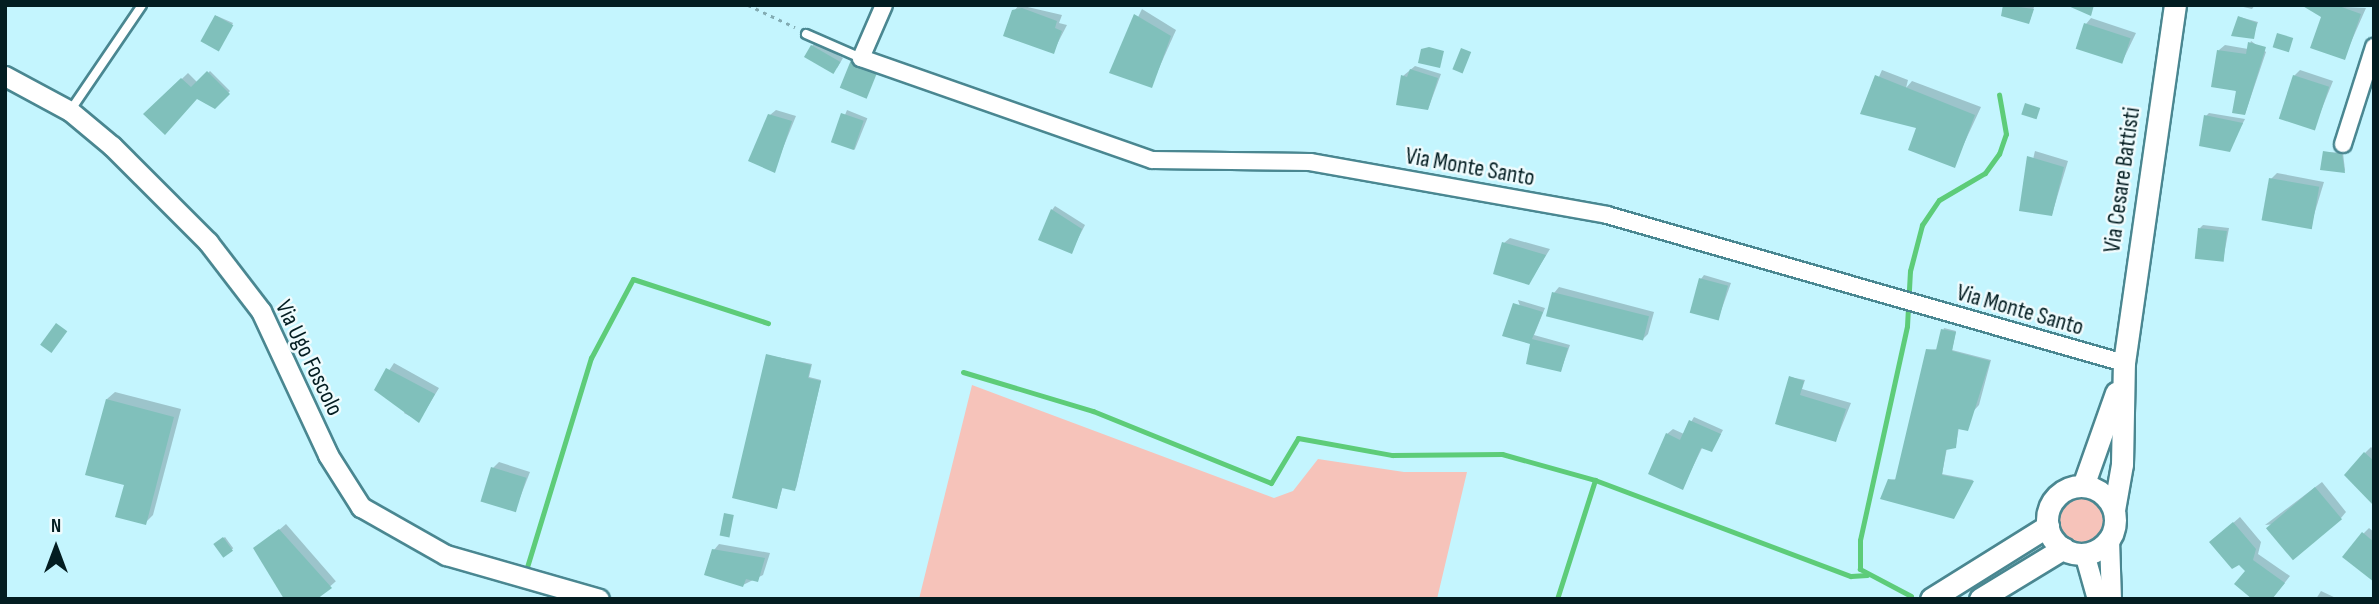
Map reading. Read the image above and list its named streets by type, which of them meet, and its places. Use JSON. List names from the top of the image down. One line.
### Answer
{"streets":{"main road":["Via Cesare Battisti"],"street":["Via Monte Santo","Via Ugo Foscolo"]},"crossings":[["Via Monte Santo","Via Cesare Battisti"]],"north":"top"}
